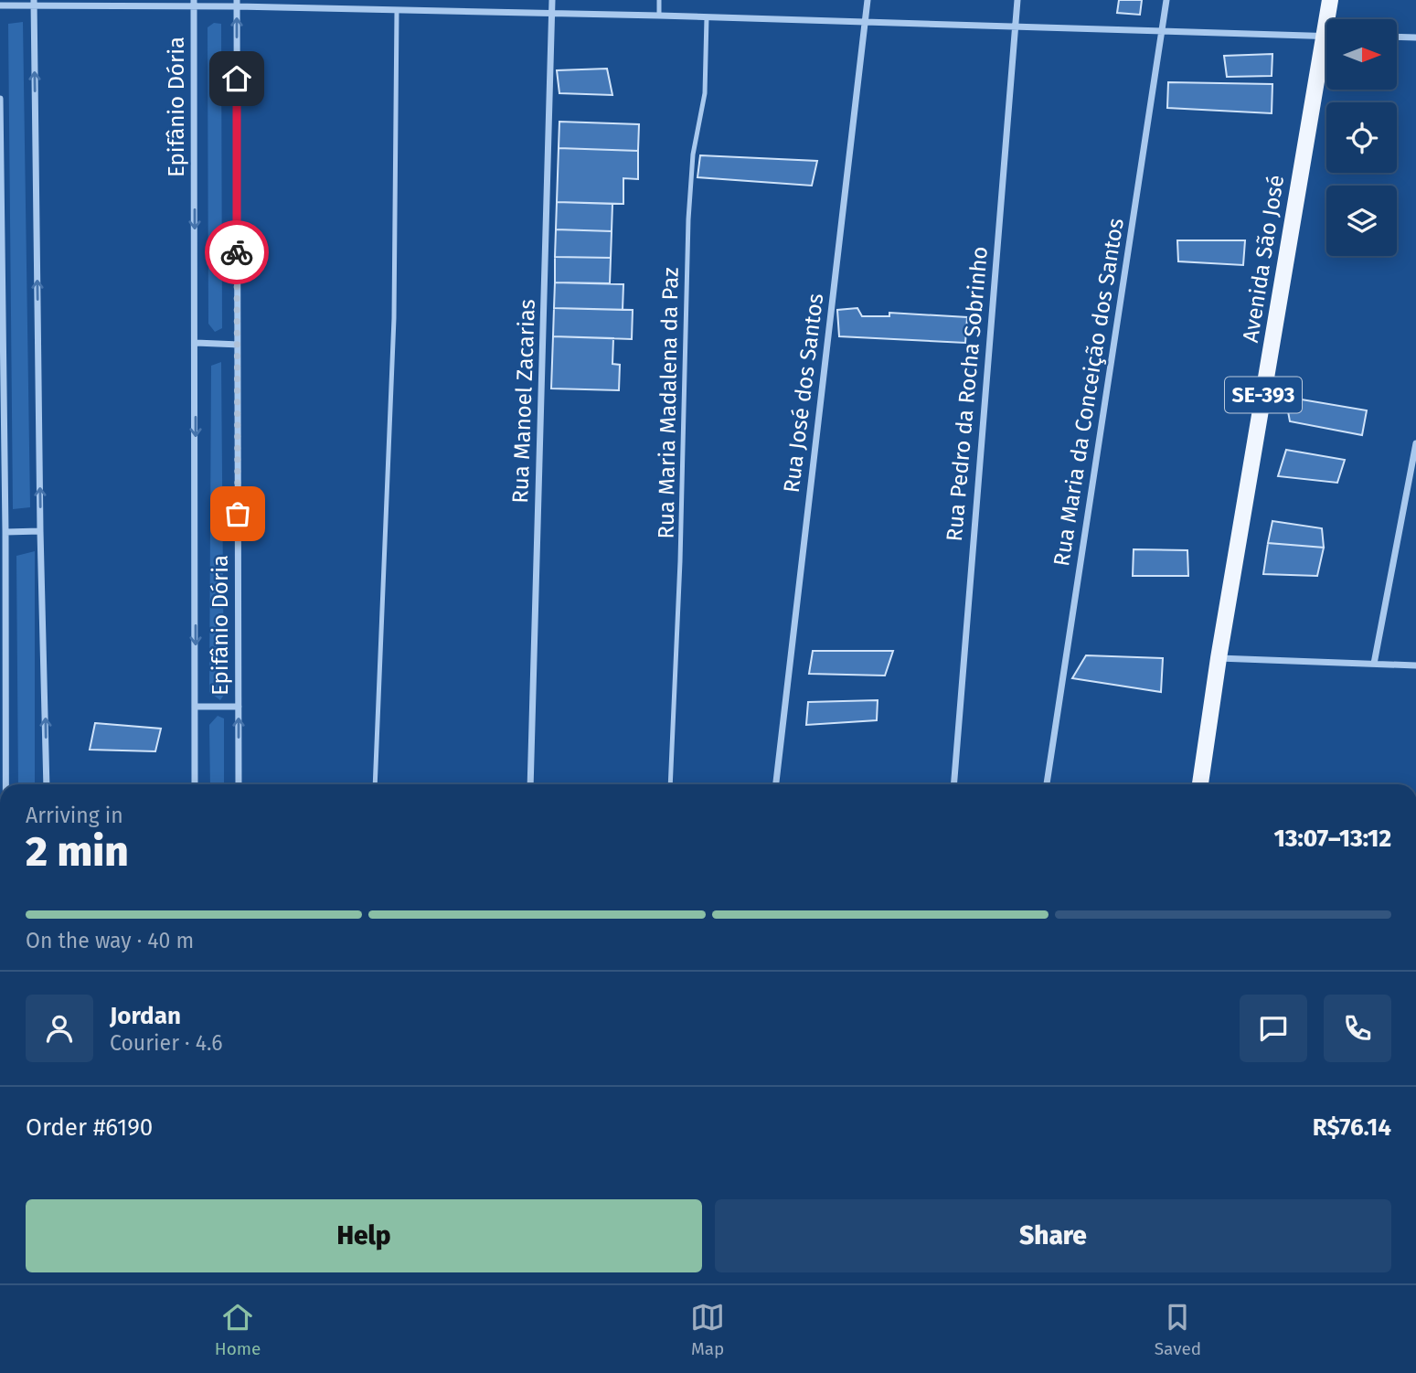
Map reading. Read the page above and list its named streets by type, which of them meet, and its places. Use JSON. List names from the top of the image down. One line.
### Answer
{"streets":{"main road":["Avenida São José","SE-393"],"street":["Epifânio Dória","Rua Maria da Conceição dos Santos","Rua José dos Santos","Rua Pedro da Rocha Sobrinho","Rua Manoel Zacarias"],"lane":["Rua Maria Madalena da Paz"]},"north":"right","page":{"heading":["2 min","Arriving in","13:07–13:12"],"panel":["Jordan","Courier · 4.6","Order #6190","R$76.14"],"bar":"On the way · 40 m","buttons":["Help","Share"],"tabs":["Home","Map","Saved"]}}
